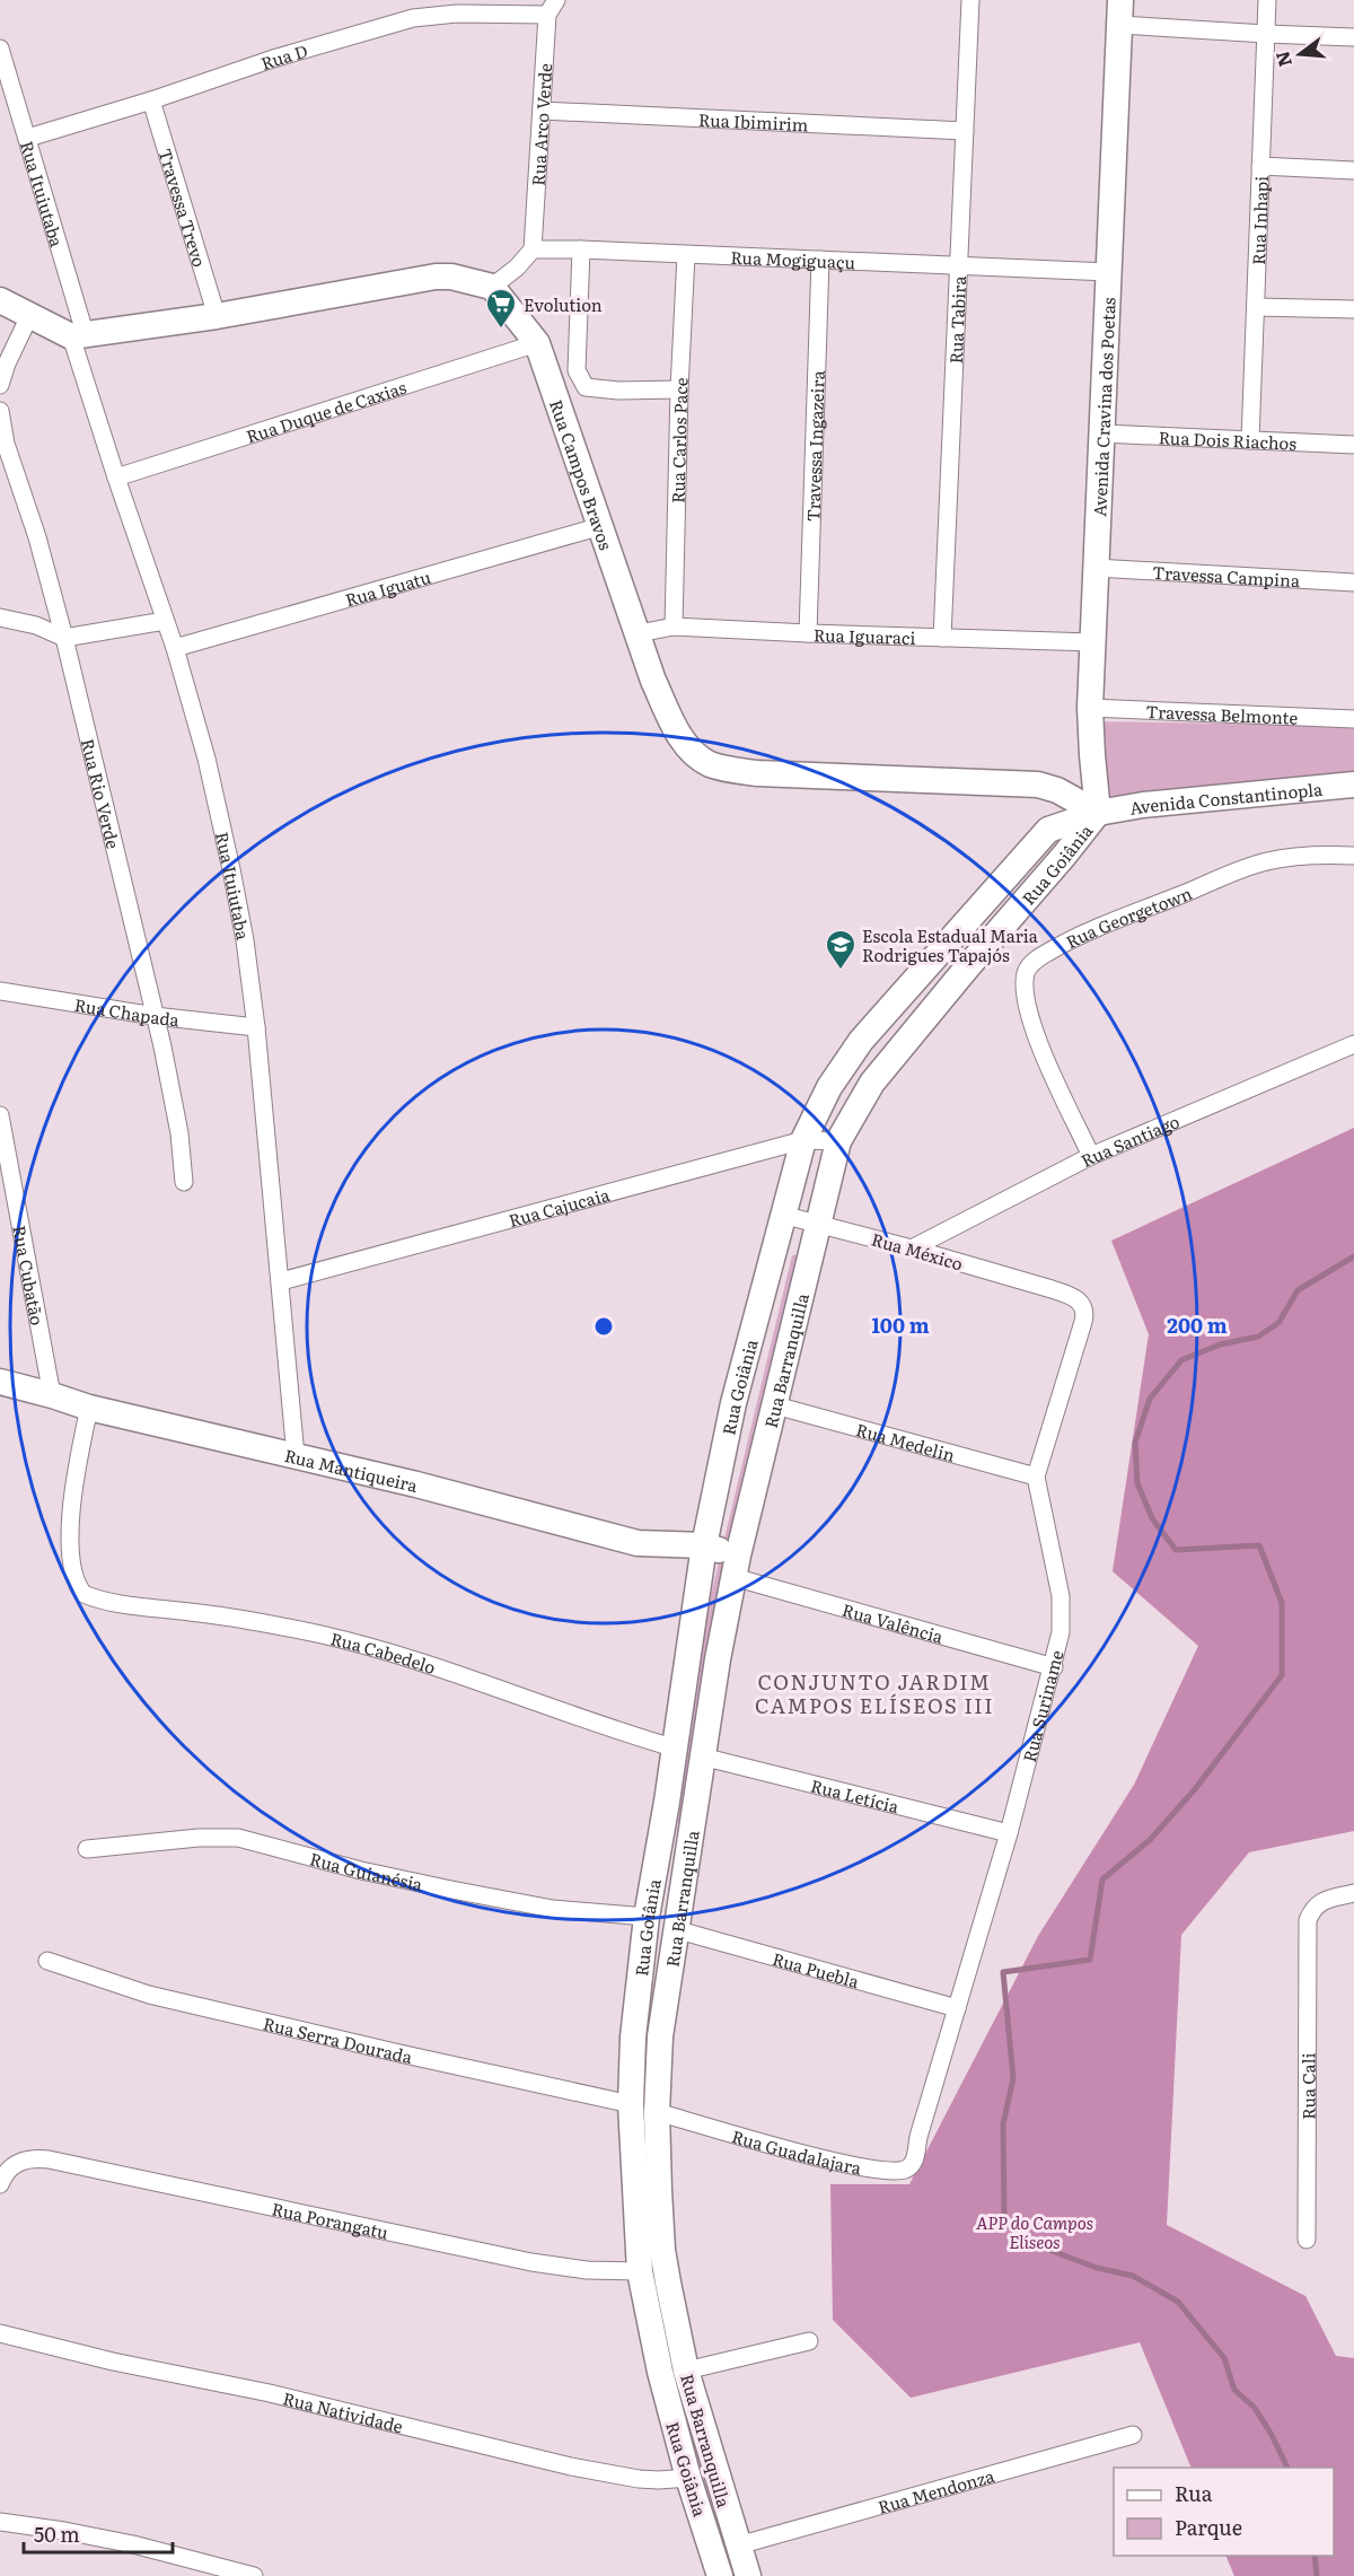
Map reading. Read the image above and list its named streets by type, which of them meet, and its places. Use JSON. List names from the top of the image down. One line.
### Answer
{"streets":{"street":["Rua D","Rua Ibimirim","Rua Arco Verde","Rua Ituiutaba","Travessa Trevo","Rua Inhapi","Rua Mogiguaçu","Rua Tabira","Avenida Cravina dos Poetas","Rua Duque de Caxias","Rua Dois Riachos","Rua Carlos Pace","Travessa Ingazeira","Rua Campos Bravos","Travessa Campina","Rua Iguatu","Rua Iguaraci","Travessa Belmonte","Rua Rio Verde","Avenida Constantinopla","Rua Goiânia","Rua Georgetown","Rua Chapada","Rua Santiago","Rua Cajucaia","Rua México","Rua Cubatão","Rua Barranquilla","Rua Medelin","Rua Mantiqueira","Rua Valência","Rua Cabedelo","Rua Suriname","Rua Letícia","Rua Guianésia","Rua Puebla","Rua Serra Dourada","Rua Cali","Rua Guadalajara","Rua Porangatu","Rua Natividade","Rua Mendonza"]},"crossings":[["Rua D","Rua Arco Verde"],["Rua D","Rua Ituiutaba"],["Rua D","Travessa Trevo"],["Rua Ibimirim","Rua Arco Verde"],["Rua Ibimirim","Rua Tabira"],["Rua Arco Verde","Rua Mogiguaçu"],["Rua Ituiutaba","Rua Duque de Caxias"],["Rua Ituiutaba","Rua Iguatu"],["Rua Ituiutaba","Rua Chapada"],["Rua Ituiutaba","Rua Cajucaia"],["Rua Ituiutaba","Rua Mantiqueira"],["Rua Inhapi","Rua Dois Riachos"],["Rua Mogiguaçu","Rua Tabira"],["Rua Mogiguaçu","Avenida Cravina dos Poetas"],["Rua Mogiguaçu","Rua Carlos Pace"],["Rua Mogiguaçu","Travessa Ingazeira"],["Rua Tabira","Rua Iguaraci"],["Avenida Cravina dos Poetas","Rua Dois Riachos"],["Avenida Cravina dos Poetas","Rua Campos Bravos"],["Avenida Cravina dos Poetas","Travessa Campina"],["Avenida Cravina dos Poetas","Rua Iguaraci"],["Avenida Cravina dos Poetas","Travessa Belmonte"],["Avenida Cravina dos Poetas","Avenida Constantinopla"],["Avenida Cravina dos Poetas","Rua Goiânia"],["Rua Duque de Caxias","Rua Campos Bravos"],["Rua Carlos Pace","Rua Iguaraci"],["Travessa Ingazeira","Rua Iguaraci"],["Rua Campos Bravos","Rua Iguatu"],["Rua Campos Bravos","Rua Iguaraci"],["Rua Campos Bravos","Avenida Constantinopla"],["Rua Campos Bravos","Rua Goiânia"],["Rua Rio Verde","Rua Chapada"],["Avenida Constantinopla","Rua Goiânia"],["Rua Goiânia","Rua Cajucaia"],["Rua Goiânia","Rua México"],["Rua Goiânia","Rua Barranquilla"],["Rua Goiânia","Rua Mantiqueira"],["Rua Goiânia","Rua Cabedelo"],["Rua Goiânia","Rua Guianésia"],["Rua Goiânia","Rua Serra Dourada"],["Rua Goiânia","Rua Porangatu"],["Rua Goiânia","Rua Natividade"],["Rua Georgetown","Rua Santiago"],["Rua Santiago","Rua México"],["Rua México","Rua Barranquilla"],["Rua México","Rua Suriname"],["Rua Cubatão","Rua Mantiqueira"],["Rua Barranquilla","Rua Medelin"],["Rua Barranquilla","Rua Mantiqueira"],["Rua Barranquilla","Rua Valência"],["Rua Barranquilla","Rua Letícia"],["Rua Barranquilla","Rua Puebla"],["Rua Barranquilla","Rua Guadalajara"],["Rua Barranquilla","Rua Mendonza"],["Rua Medelin","Rua Suriname"],["Rua Mantiqueira","Rua Valência"],["Rua Mantiqueira","Rua Cabedelo"],["Rua Valência","Rua Suriname"],["Rua Suriname","Rua Letícia"],["Rua Suriname","Rua Puebla"],["Rua Suriname","Rua Guadalajara"]],"districts":["CONJUNTO JARDIM CAMPOS ELÍSEOS III"],"parks":["APP do Campos Elíseos"],"places":{"supermarket":["Evolution"],"school or university":["Escola Estadual Maria Rodrigues Tapajós"]},"legend":["Rua","Parque"],"scale_bar":"50 m","north":"left","rings":["100 m","200 m"]}
